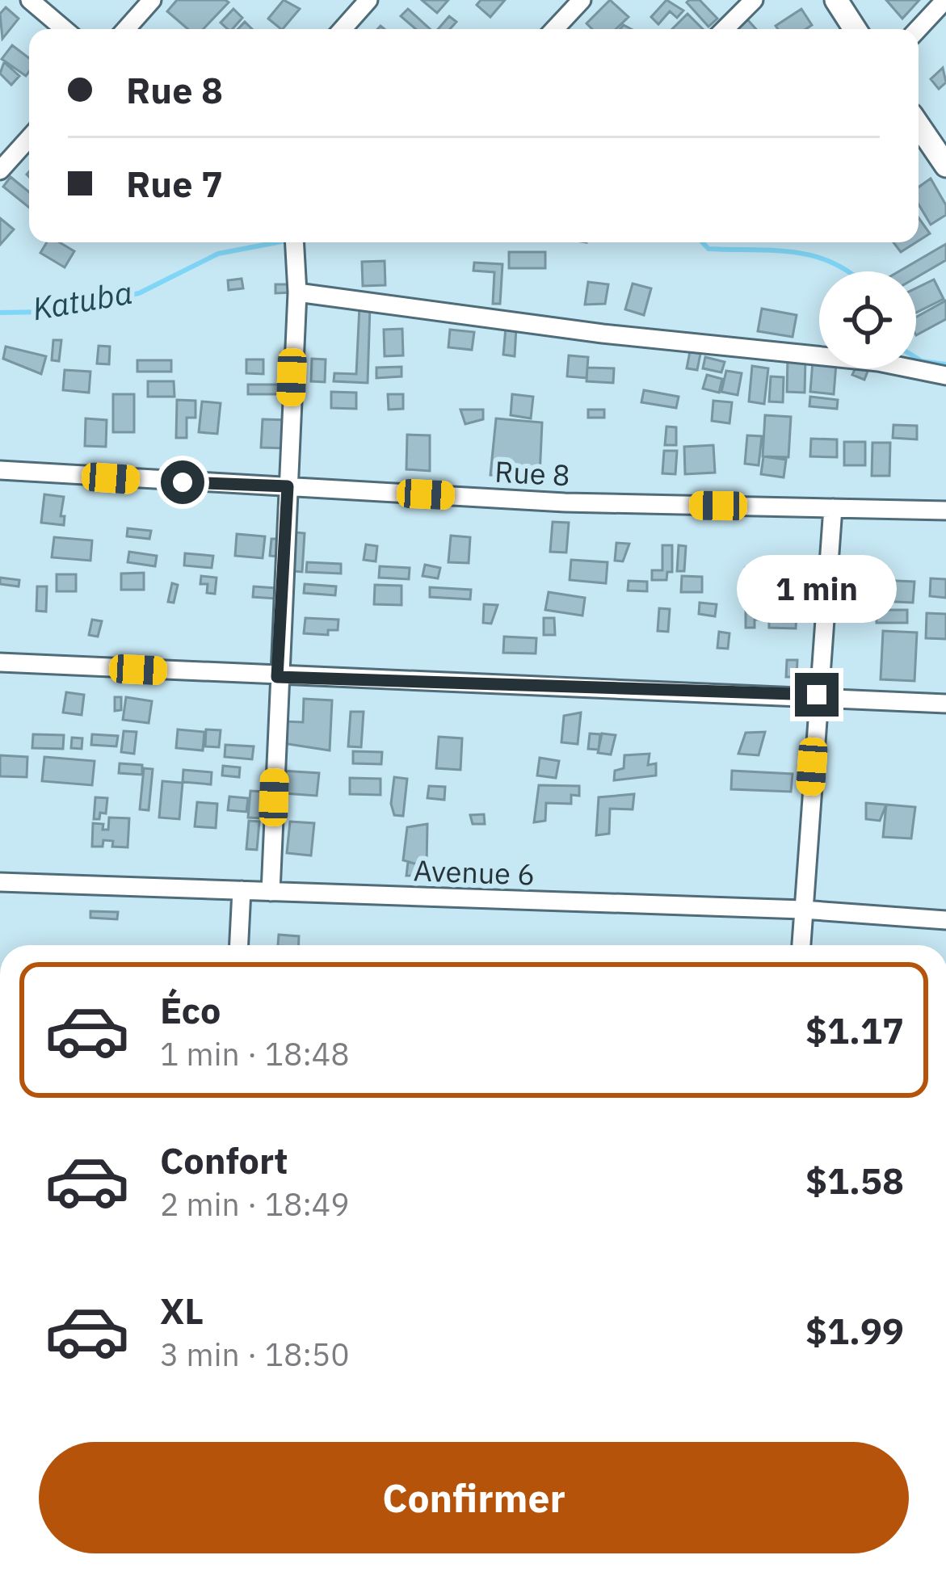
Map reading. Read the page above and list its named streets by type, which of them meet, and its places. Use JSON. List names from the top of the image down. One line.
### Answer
{"streets":{"street":["Rue 8","Avenue 6"]},"water":["Katuba"],"page":{"banner":["Rue 8","Rue 7"],"bubble":"1 min","list":[{"name":"Éco","note":"1 min · 18:48","value":"$1.17"},{"name":"Confort","note":"2 min · 18:49","value":"$1.58"},{"name":"XL","note":"3 min · 18:50","value":"$1.99"}],"buttons":"Confirmer"}}
